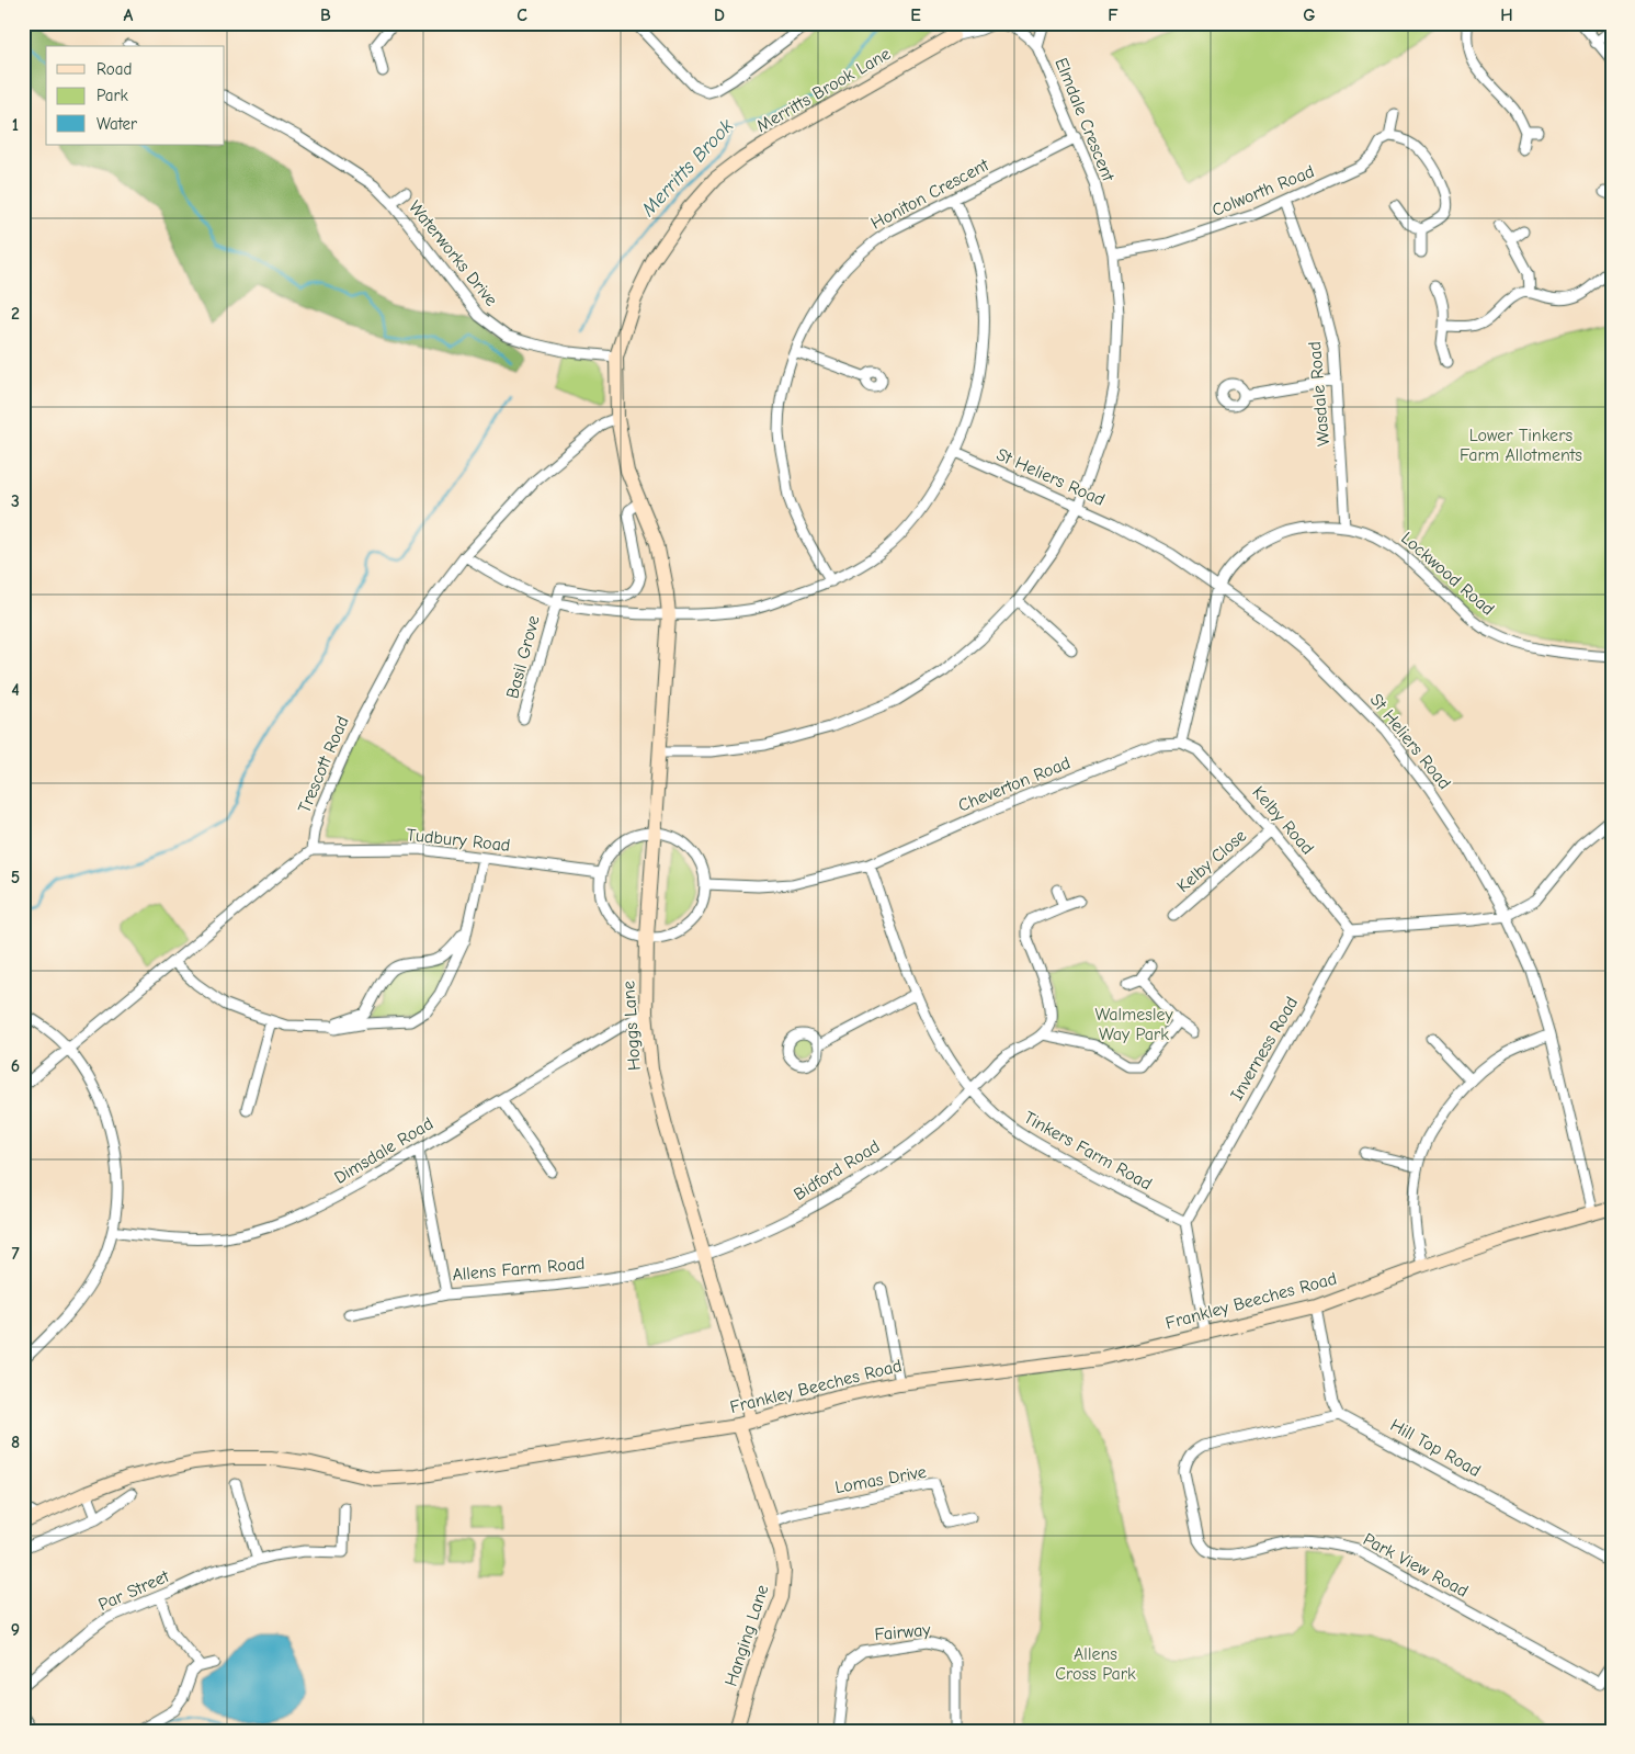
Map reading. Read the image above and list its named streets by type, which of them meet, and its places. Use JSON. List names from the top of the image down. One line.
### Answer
{"streets":{"street":["Merritts Brook Lane","Elmdale Crescent","Colworth Road","Honiton Crescent","Waterworks Drive","Wasdale Road","St Heliers Road","Lockwood Road","Basil Grove","Trescott Road","Cheverton Road","Kelby Road","Tudbury Road","Kelby Close","Hoggs Lane","Inverness Road","Dimsdale Road","Tinkers Farm Road","Bidford Road","Allens Farm Road","Frankley Beeches Road","Hill Top Road","Lomas Drive","Park View Road","Par Street","Fairway","Hanging Lane"]},"crossings":[["Merritts Brook Lane","Elmdale Crescent"],["Merritts Brook Lane","Waterworks Drive"],["Merritts Brook Lane","Trescott Road"],["Merritts Brook Lane","Hoggs Lane"],["Elmdale Crescent","Colworth Road"],["Elmdale Crescent","Honiton Crescent"],["Elmdale Crescent","St Heliers Road"],["Elmdale Crescent","Hoggs Lane"],["Colworth Road","Wasdale Road"],["Wasdale Road","Lockwood Road"],["St Heliers Road","Lockwood Road"],["St Heliers Road","Frankley Beeches Road"],["Trescott Road","Tudbury Road"],["Cheverton Road","Kelby Road"],["Cheverton Road","Tinkers Farm Road"],["Kelby Road","Kelby Close"],["Kelby Road","Inverness Road"],["Hoggs Lane","Dimsdale Road"],["Hoggs Lane","Bidford Road"],["Hoggs Lane","Allens Farm Road"],["Hoggs Lane","Frankley Beeches Road"],["Hoggs Lane","Hanging Lane"],["Inverness Road","Tinkers Farm Road"],["Dimsdale Road","Allens Farm Road"],["Tinkers Farm Road","Bidford Road"],["Bidford Road","Allens Farm Road"],["Frankley Beeches Road","Hanging Lane"],["Hill Top Road","Park View Road"],["Lomas Drive","Hanging Lane"]],"water":["Merritts Brook"],"parks":["Lower Tinkers Farm Allotments","Walmesley Way Park","Allens Cross Park"],"legend":["Road","Park","Water"],"grid":{"columns":["A","B","C","D","E","F","G","H"],"rows":["1","2","3","4","5","6","7","8","9"]}}
